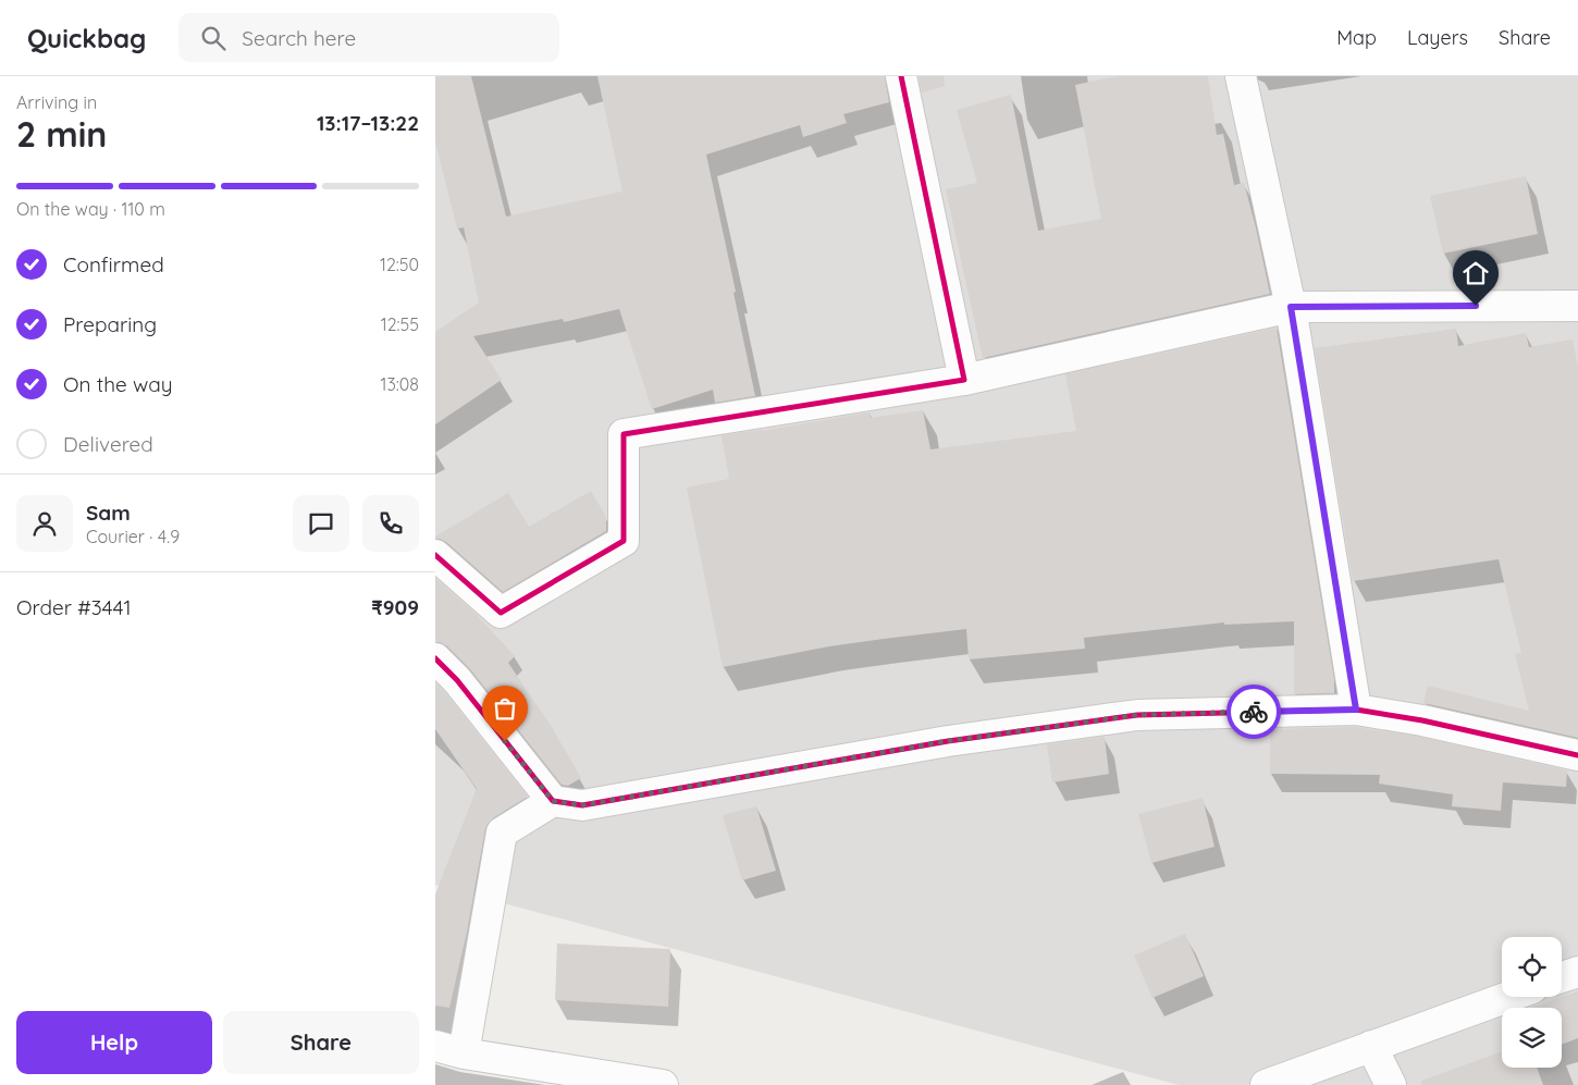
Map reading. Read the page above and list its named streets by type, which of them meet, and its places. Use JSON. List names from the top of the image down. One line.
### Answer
{"page":{"header":"Quickbag","search":"Search here","nav":["Map","Layers","Share"],"heading":["2 min","Arriving in","13:17–13:22"],"panel":["Sam","Courier · 4.9","Order #3441","₹909"],"bar":"On the way · 110 m","list":[["Confirmed","12:50"],["Preparing","12:55"],["On the way","13:08"],"Delivered"],"buttons":["Help","Share"]}}
